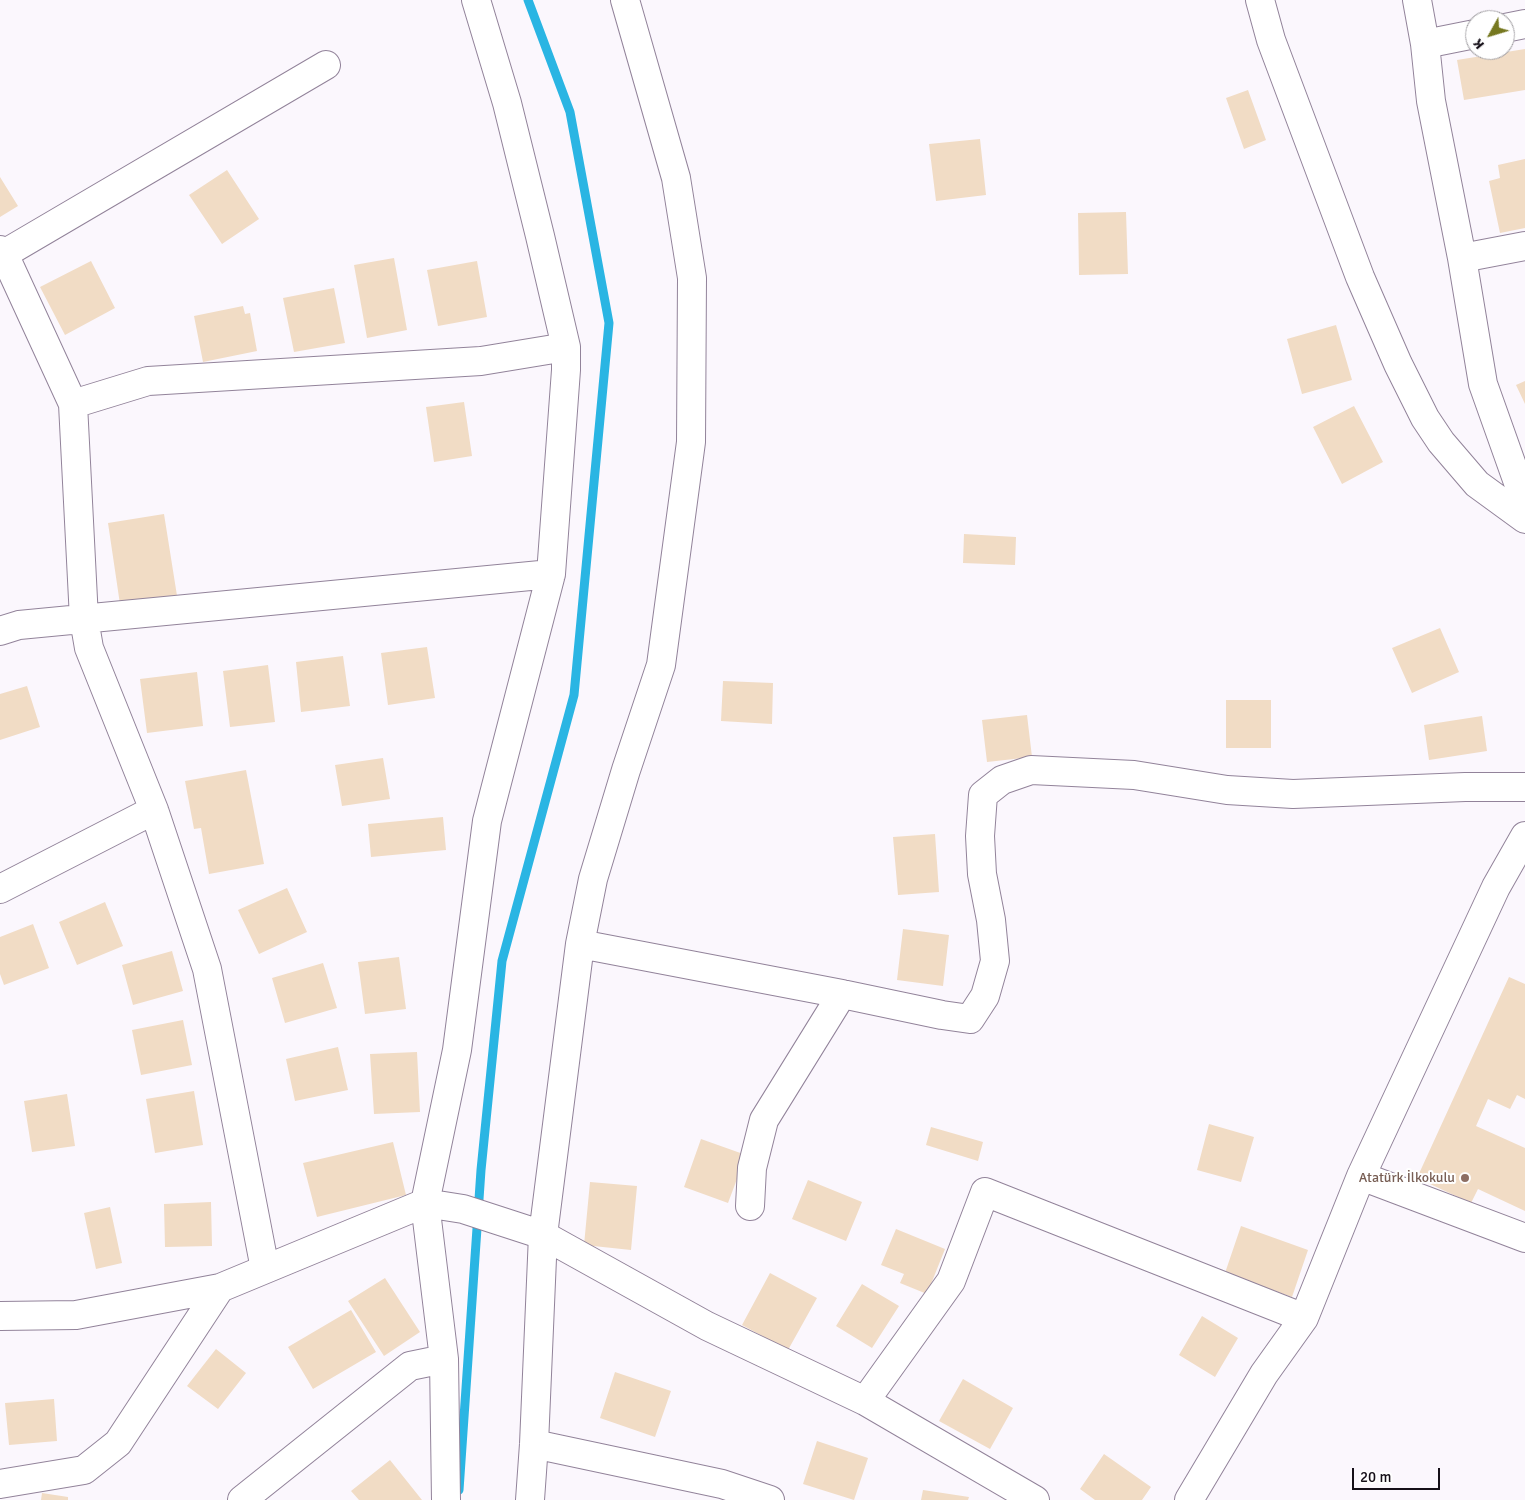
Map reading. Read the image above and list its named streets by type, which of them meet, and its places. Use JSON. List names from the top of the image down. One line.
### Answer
{"places":["Atatürk İlkokulu"],"scale_bar":"20 m","north":"bottom left"}
